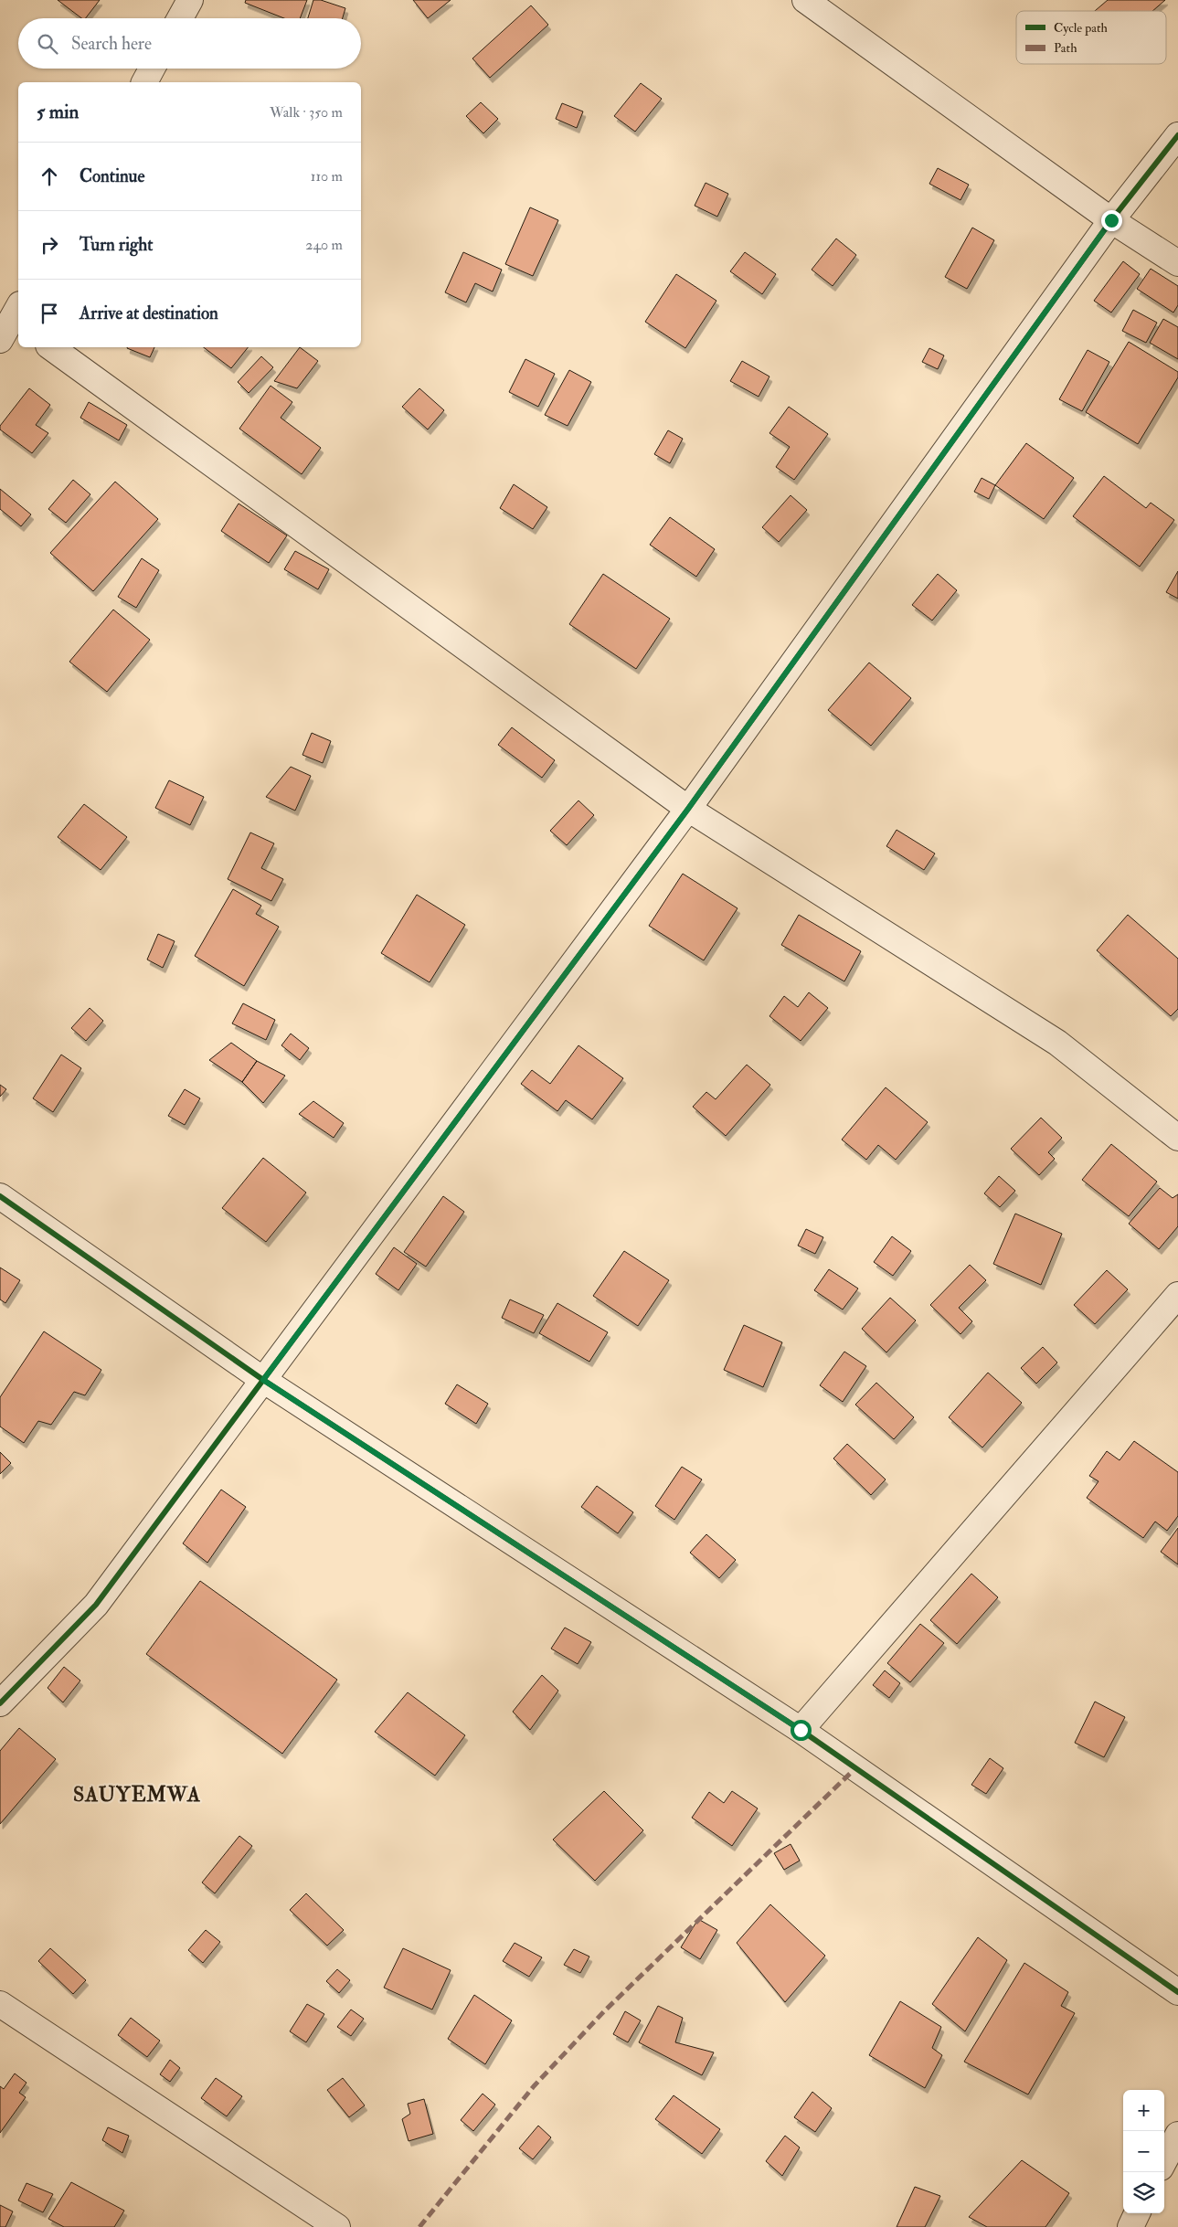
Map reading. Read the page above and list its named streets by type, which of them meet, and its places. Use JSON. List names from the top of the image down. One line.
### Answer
{"districts":["SAUYEMWA"],"legend":["Cycle path","Path"],"page":{"search":"Search here","heading":["5 min","Walk · 350 m"],"list":[["Continue","110 m"],["Turn right","240 m"],"Arrive at destination"],"map_buttons":["+","−"]}}
